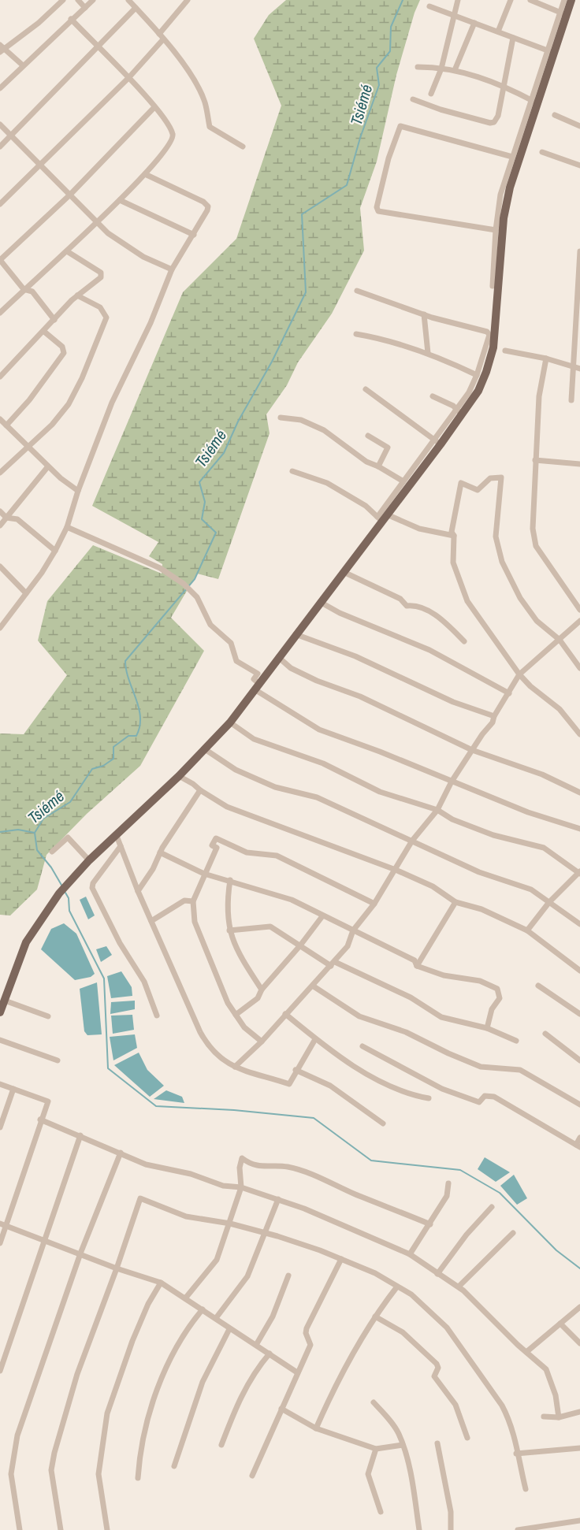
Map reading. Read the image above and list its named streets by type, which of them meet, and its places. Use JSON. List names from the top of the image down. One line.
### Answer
{"water":["Tsiémé"]}
